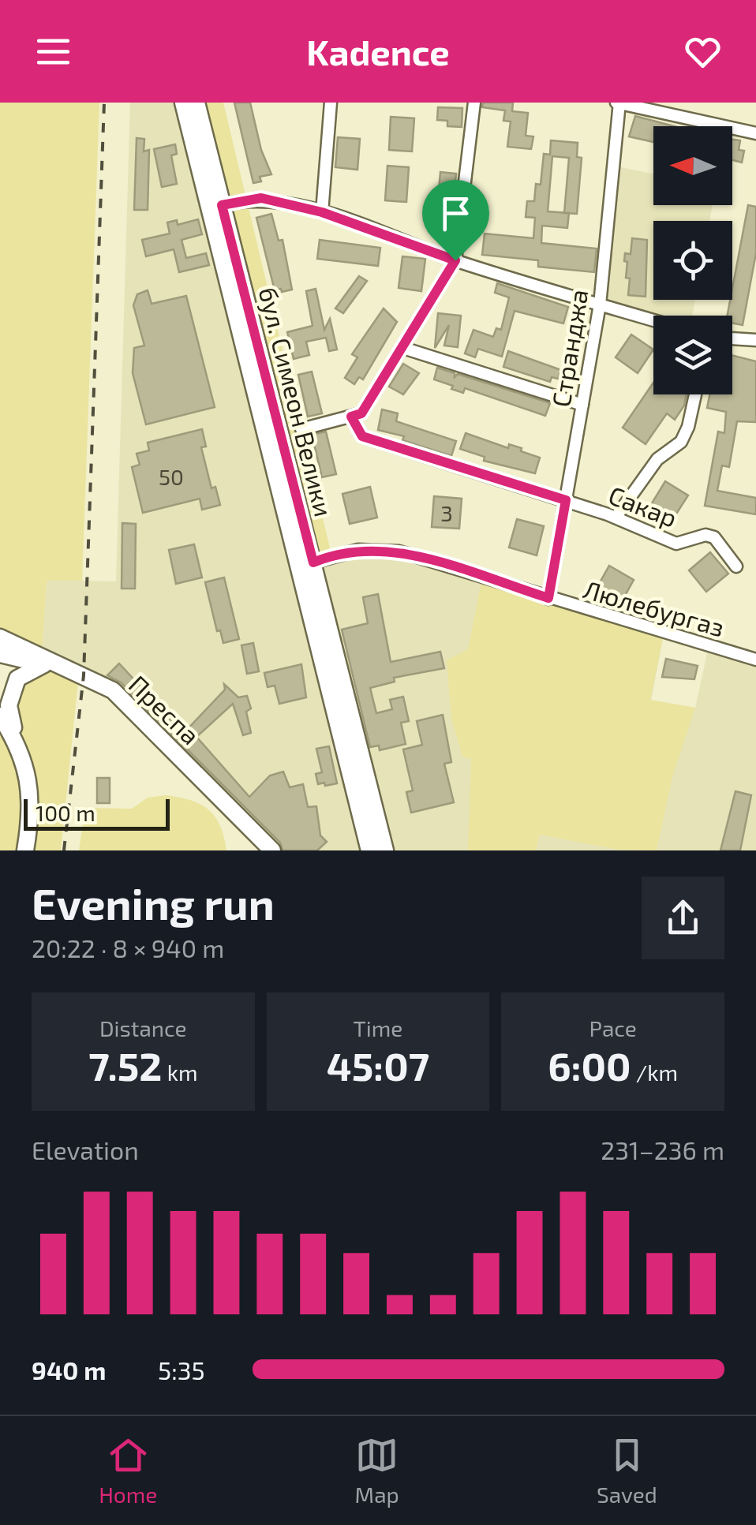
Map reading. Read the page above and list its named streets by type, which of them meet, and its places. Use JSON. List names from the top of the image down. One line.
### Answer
{"streets":{"main road":["бул. Симеон Велики","Преспа"],"street":["Странджа","Сакар","Люлебургаз"]},"crossings":[["Странджа","Сакар"],["Странджа","Люлебургаз"],["бул. Симеон Велики","Люлебургаз"]],"house_numbers":["50","3"],"scale_bar":"100 m","north":"left","page":{"header":"Kadence","scale":"100 m","heading":["Evening run","20:22 · 8 × 940 m"],"stats":[["Distance","7.52 km"],["Time","45:07"],["Pace","6:00 /km"]],"chart":["Elevation","231–236 m"],"list":[{"name":"940 m","note":"5:35"}],"tabs":["Home","Map","Saved"]}}
